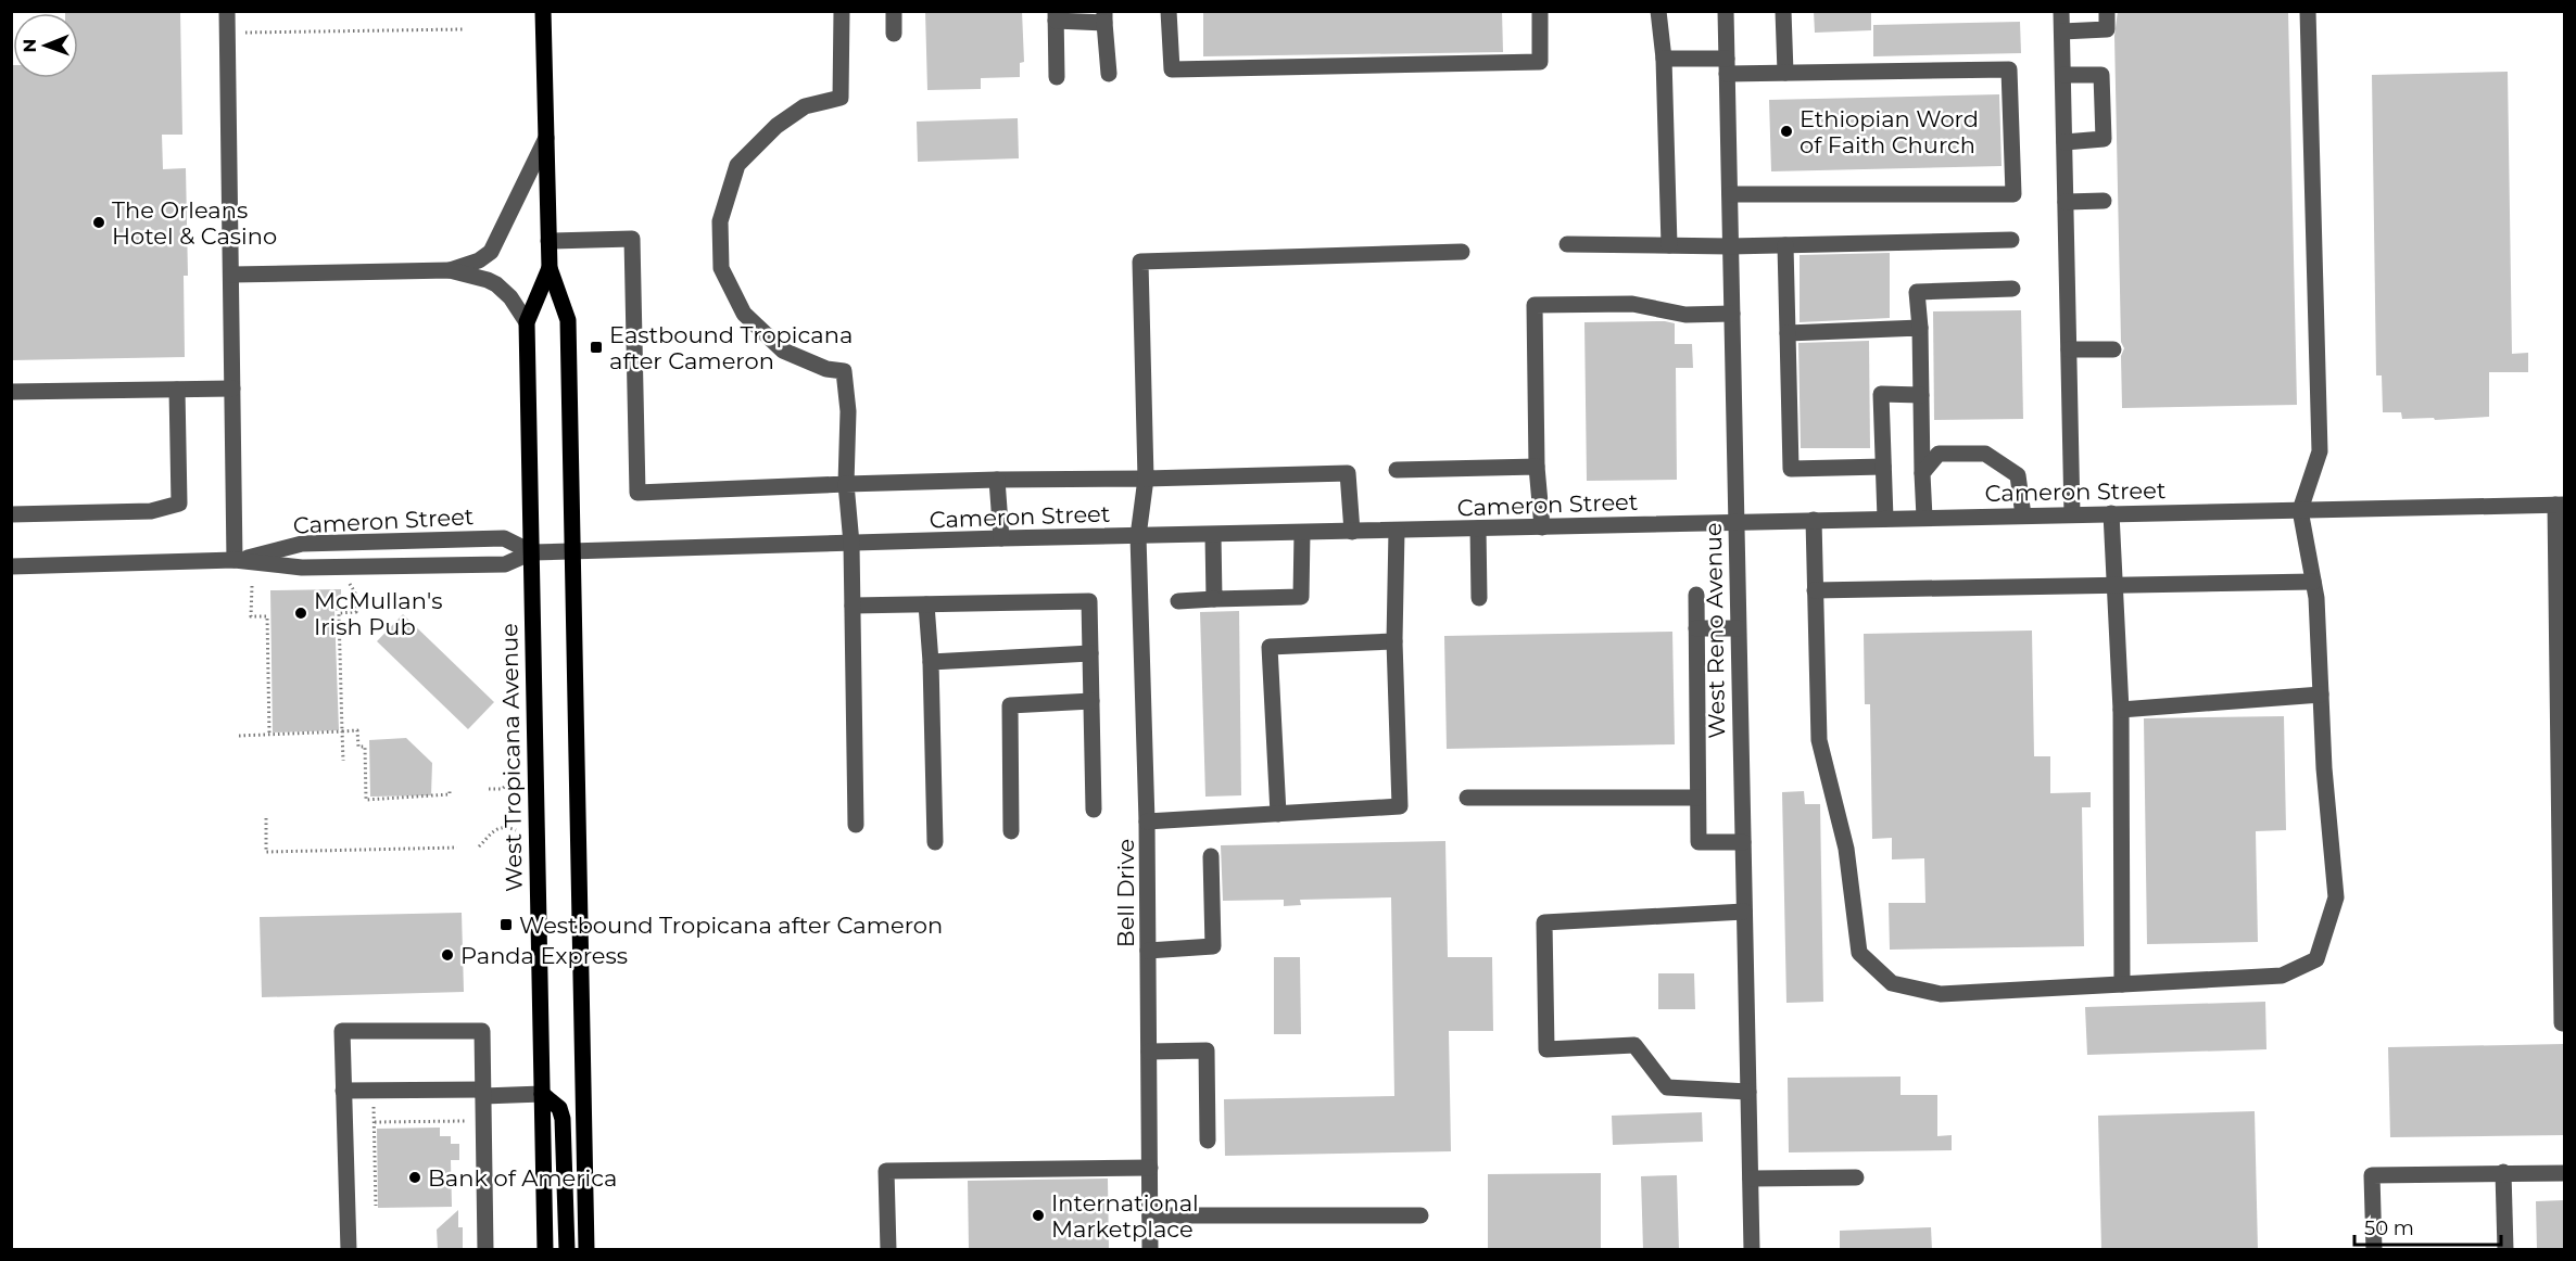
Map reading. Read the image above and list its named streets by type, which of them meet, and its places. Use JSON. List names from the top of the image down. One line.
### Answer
{"streets":{"main road":["West Tropicana Avenue"],"street":["Cameron Street","West Reno Avenue","Bell Drive"]},"crossings":[["Cameron Street","West Reno Avenue"],["Cameron Street","West Tropicana Avenue"],["Cameron Street","Bell Drive"]],"places":{"other":["Ethiopian Word of Faith Church","The Orleans Hotel & Casino","McMullan's Irish Pub","Panda Express","Bank of America","International Marketplace"],"transit":["Eastbound Tropicana after Cameron","Westbound Tropicana after Cameron"]},"scale_bar":"50 m","north":"left"}
